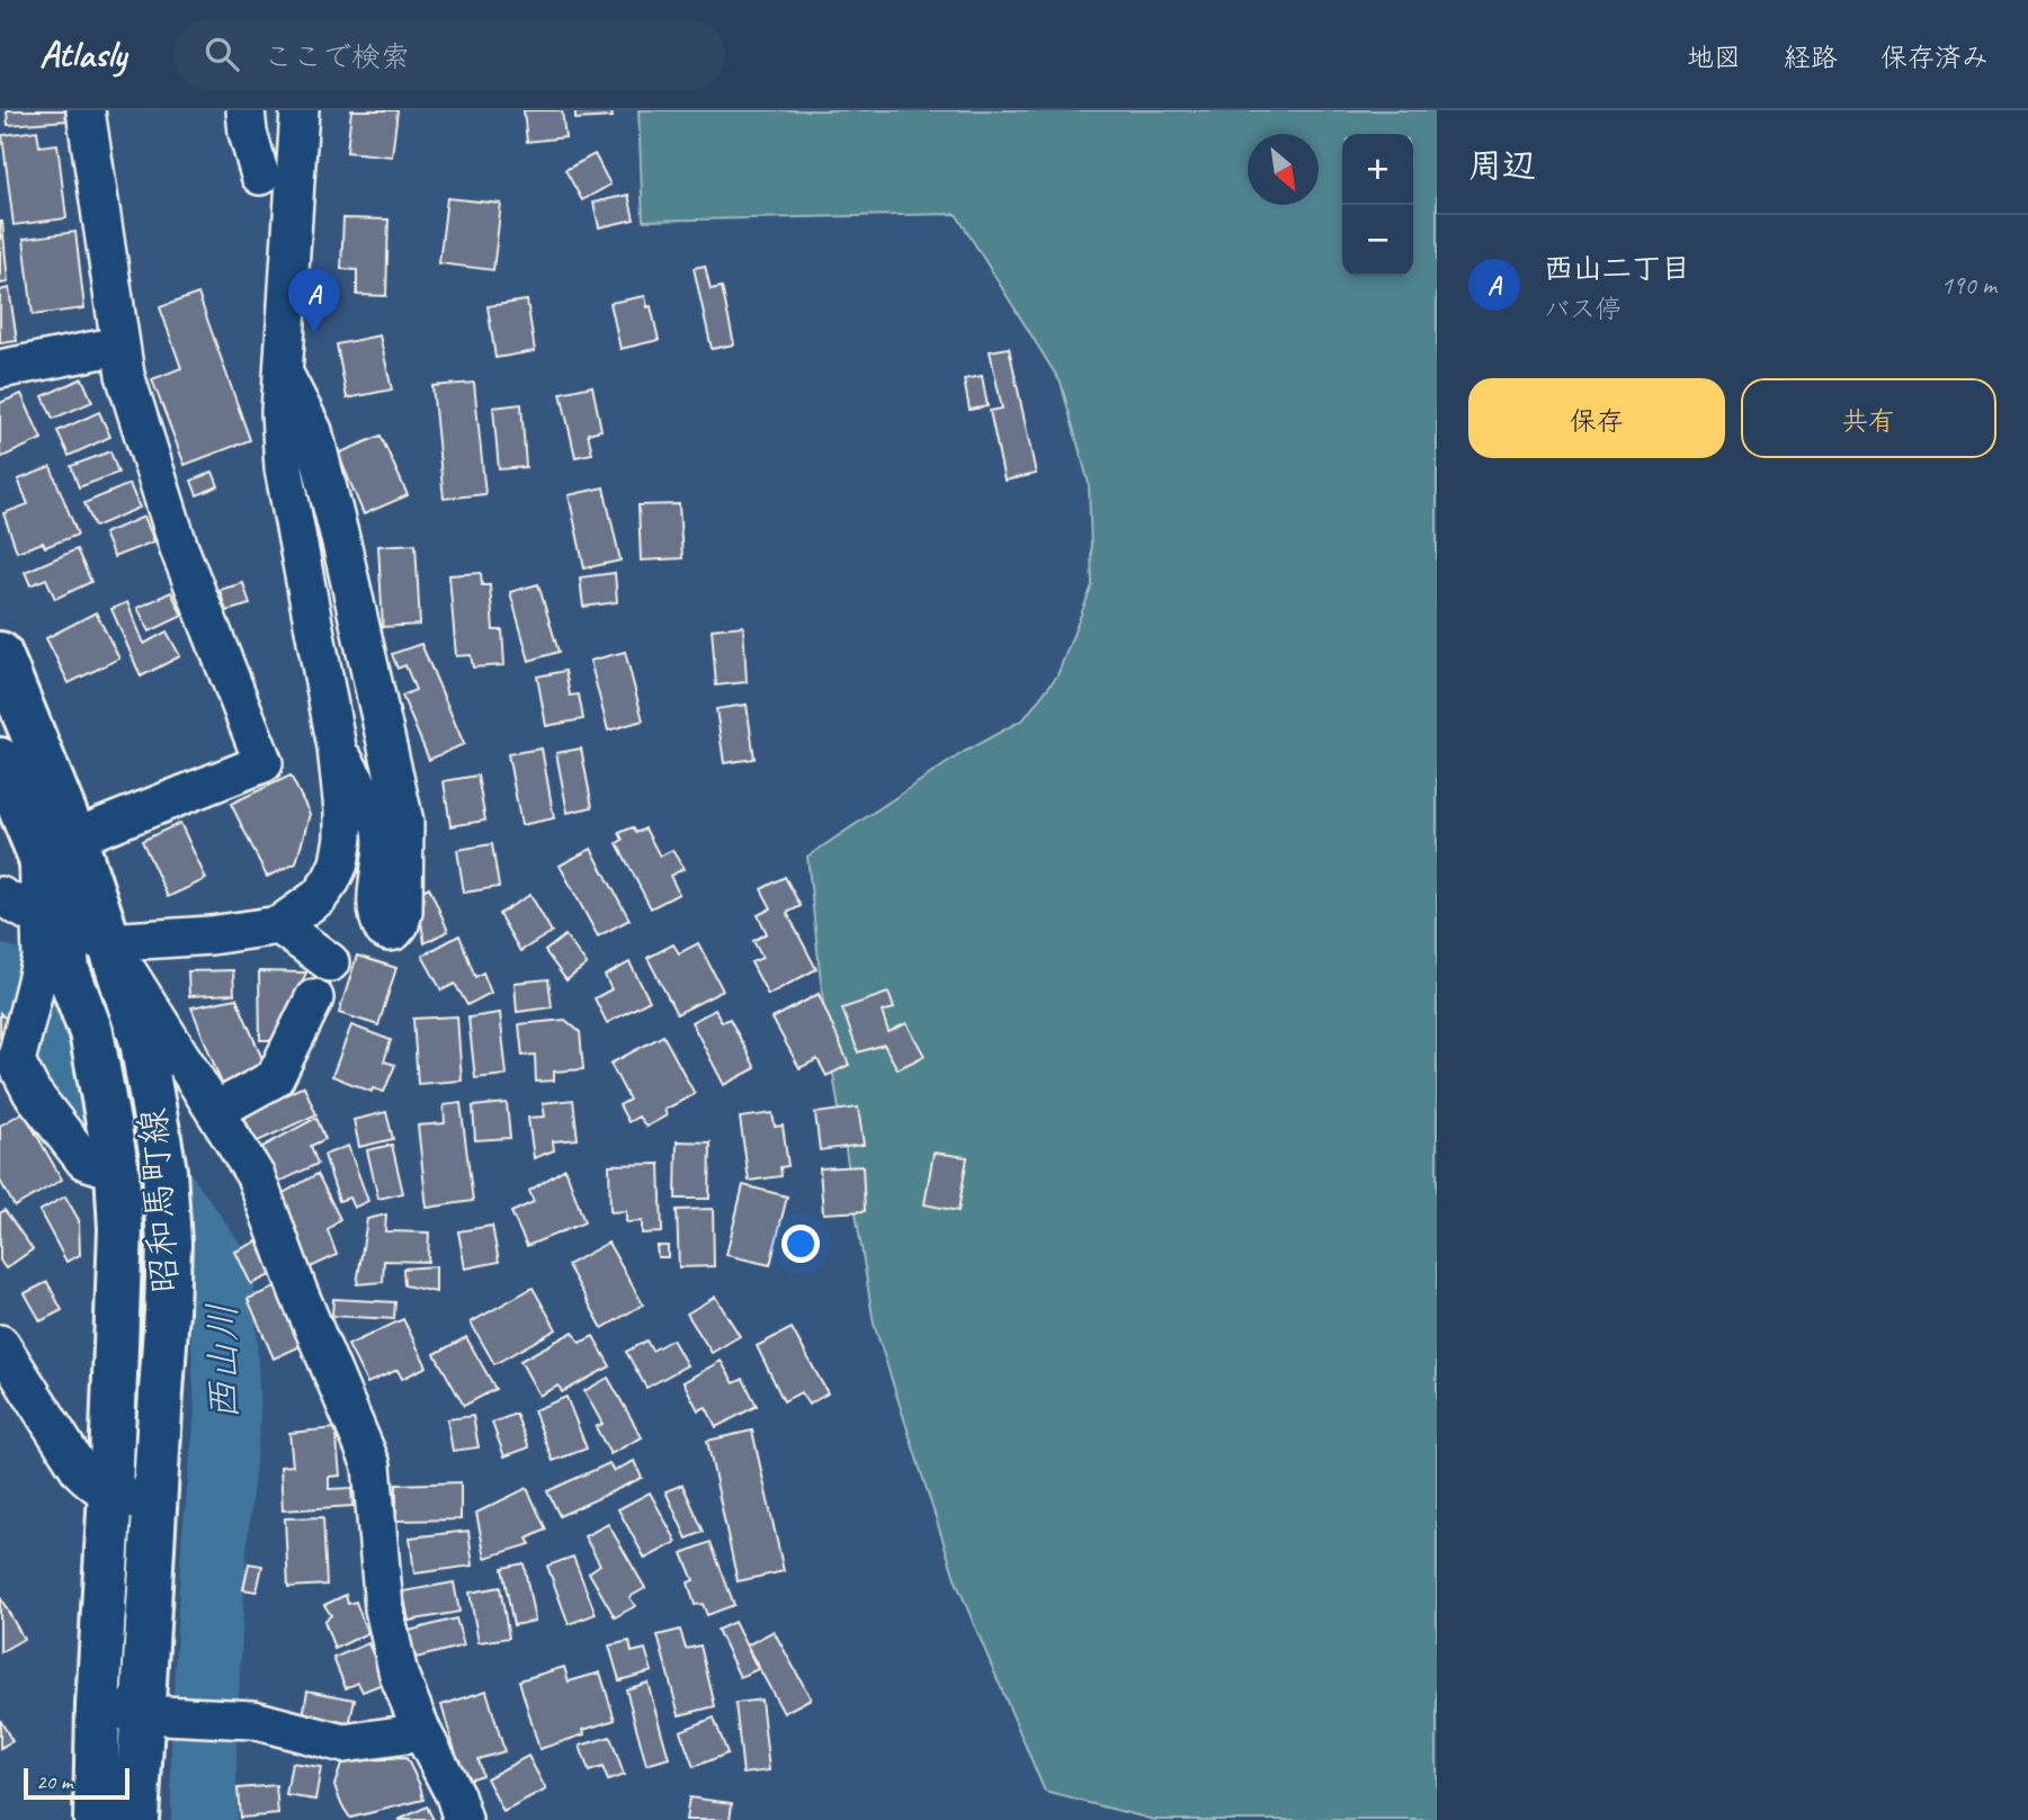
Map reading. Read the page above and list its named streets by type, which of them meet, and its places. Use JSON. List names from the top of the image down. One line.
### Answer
{"streets":{"main road":["昭和馬町線"]},"water":["西山川"],"scale_bar":"20 m","north":"bottom right","page":{"header":"Atlasly","search":"ここで検索","nav":["地図","経路","保存済み"],"heading":"周辺","map_buttons":["+","−"],"list":[{"mark":"A","name":"西山二丁目","note":"バス停","value":"190 m"}],"pins":"A","buttons":["保存","共有"],"scale":"20 m"}}
